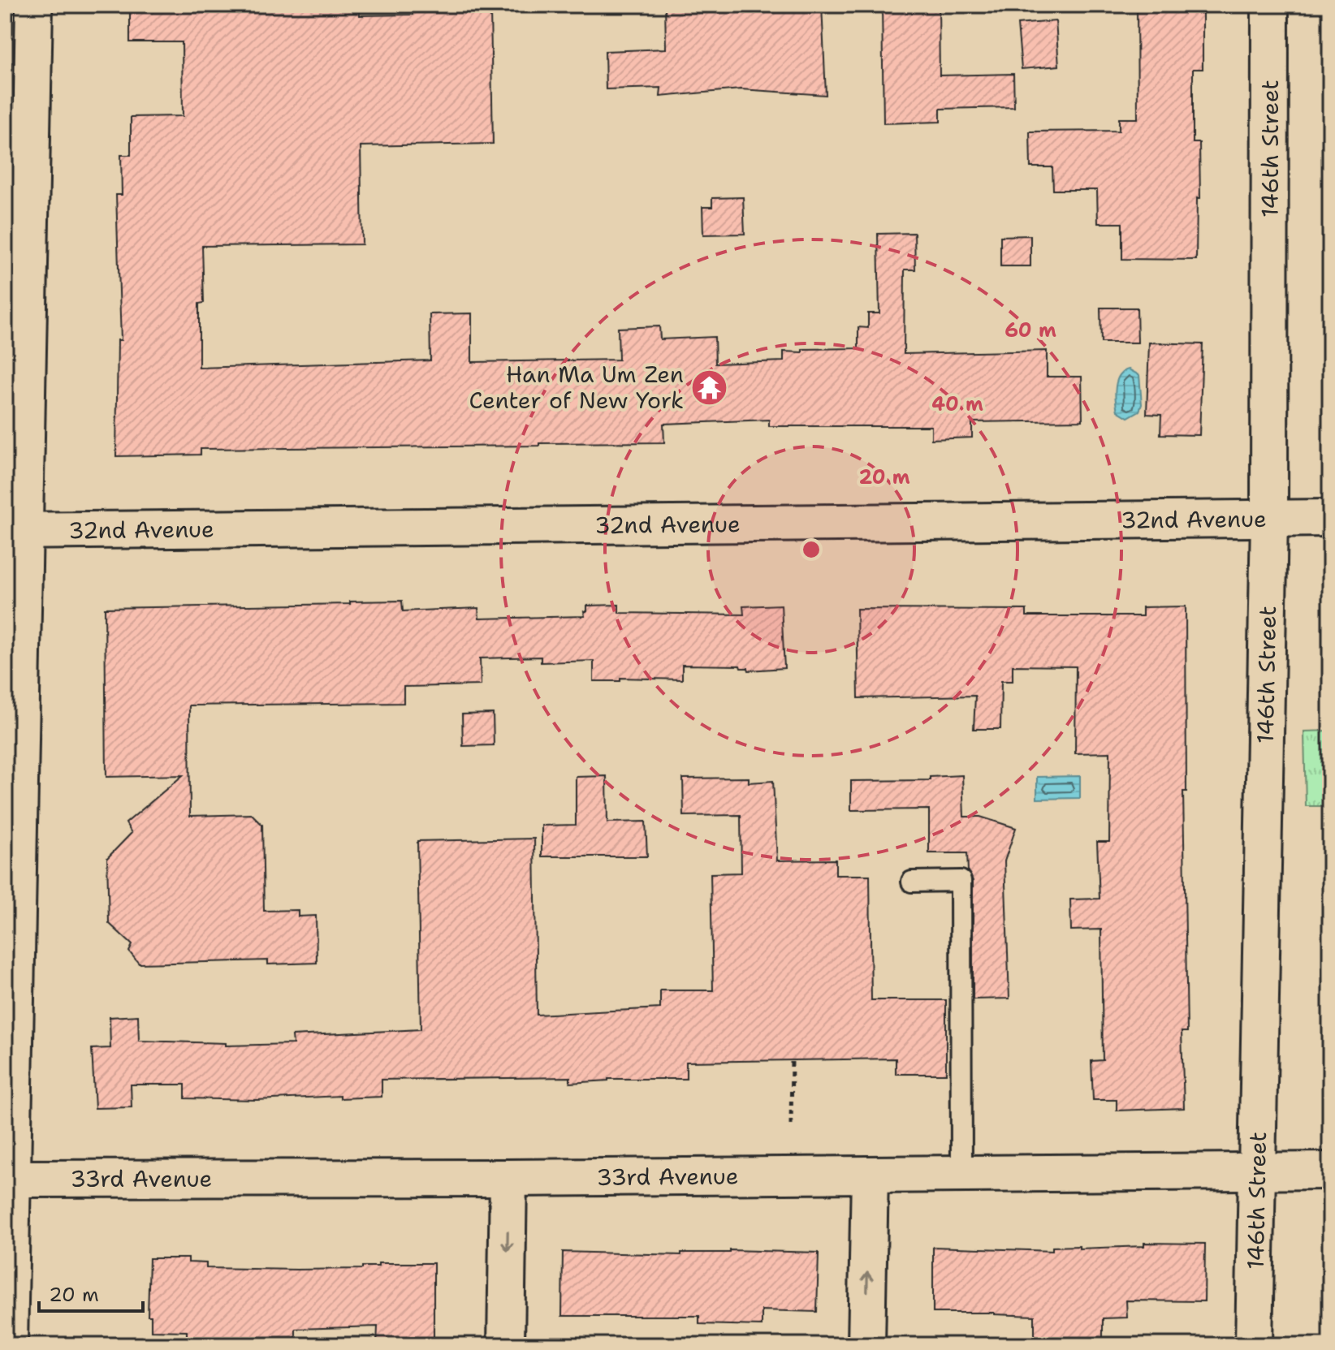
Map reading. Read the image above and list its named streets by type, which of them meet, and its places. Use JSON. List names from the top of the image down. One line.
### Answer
{"streets":{"street":["146th Street","32nd Avenue","33rd Avenue"]},"crossings":[["146th Street","32nd Avenue"],["146th Street","33rd Avenue"]],"places":{"temple":["Han Ma Um Zen Center of New York"]},"scale_bar":"20 m","rings":["60 m","40 m","20 m"]}
